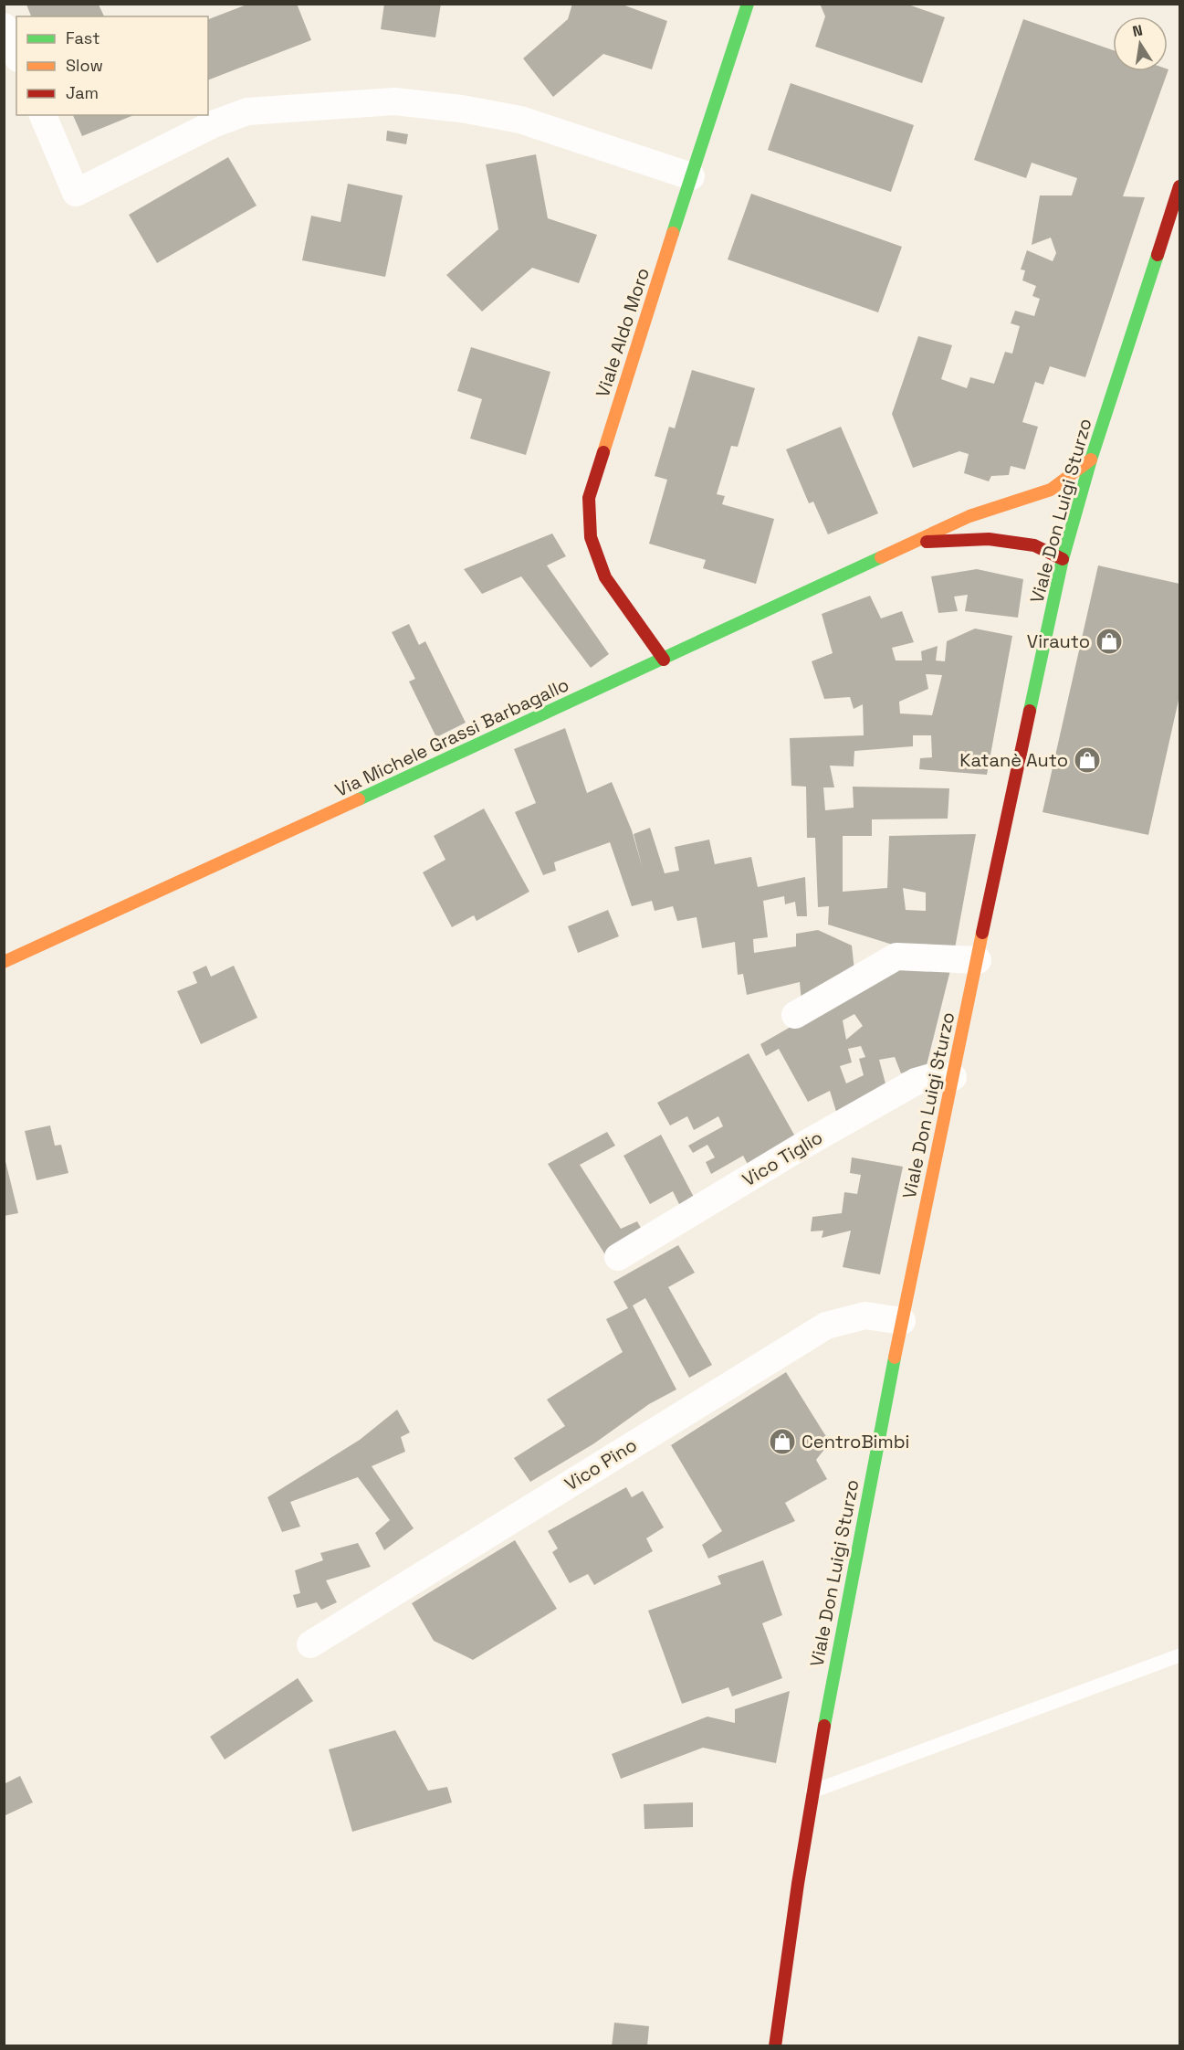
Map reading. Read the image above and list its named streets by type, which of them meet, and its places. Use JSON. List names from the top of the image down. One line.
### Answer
{"streets":{"street":["Viale Aldo Moro","Viale Don Luigi Sturzo","Via Michele Grassi Barbagallo","Vico Tiglio","Vico Pino"]},"crossings":[["Viale Aldo Moro","Via Michele Grassi Barbagallo"],["Viale Don Luigi Sturzo","Via Michele Grassi Barbagallo"],["Viale Don Luigi Sturzo","Vico Tiglio"],["Viale Don Luigi Sturzo","Vico Pino"]],"places":{"shop":["Virauto","Katanè Auto","CentroBimbi"]},"legend":["Fast","Slow","Jam"],"north":"top"}
